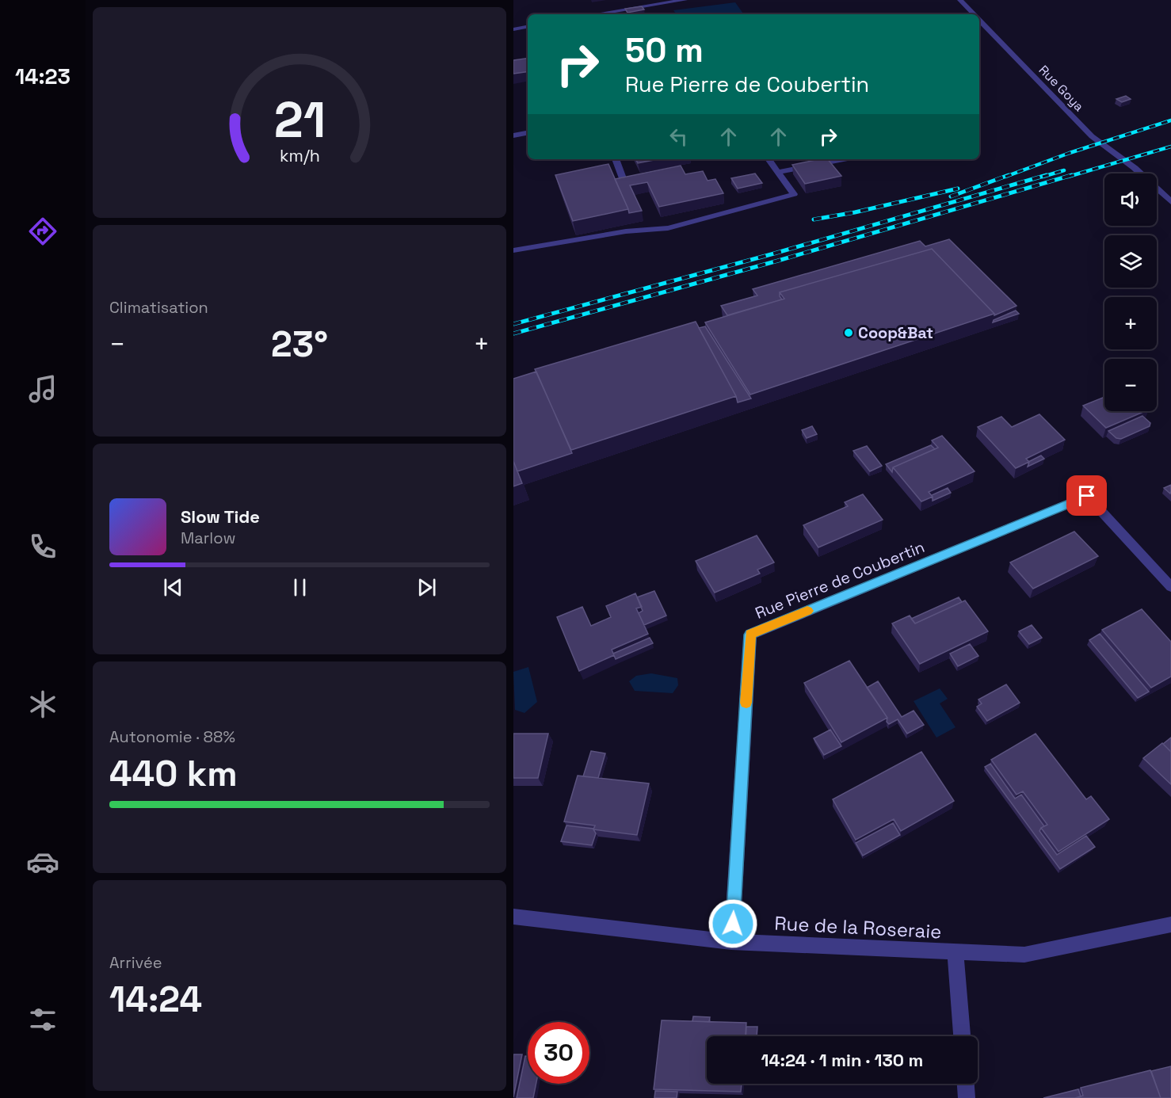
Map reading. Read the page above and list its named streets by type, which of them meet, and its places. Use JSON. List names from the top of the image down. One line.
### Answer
{"streets":{"street":["Rue Goya","Rue Pierre de Coubertin","Rue de la Roseraie"]},"crossings":[["Rue Pierre de Coubertin","Rue de la Roseraie"]],"places":["Coop&Bat"],"page":{"tabs":"14:23","turn":["50 m","Rue Pierre de Coubertin"],"map_buttons":["+","−"],"tile":["Climatisation",["Autonomie · 88%","440 km"],["Arrivée","14:24"]],"heat":["−","23°","+"],"song":["Slow Tide","Marlow"],"limit":"30","trip":"14:24 · 1 min · 130 m","gauge":["21","km/h"]}}
